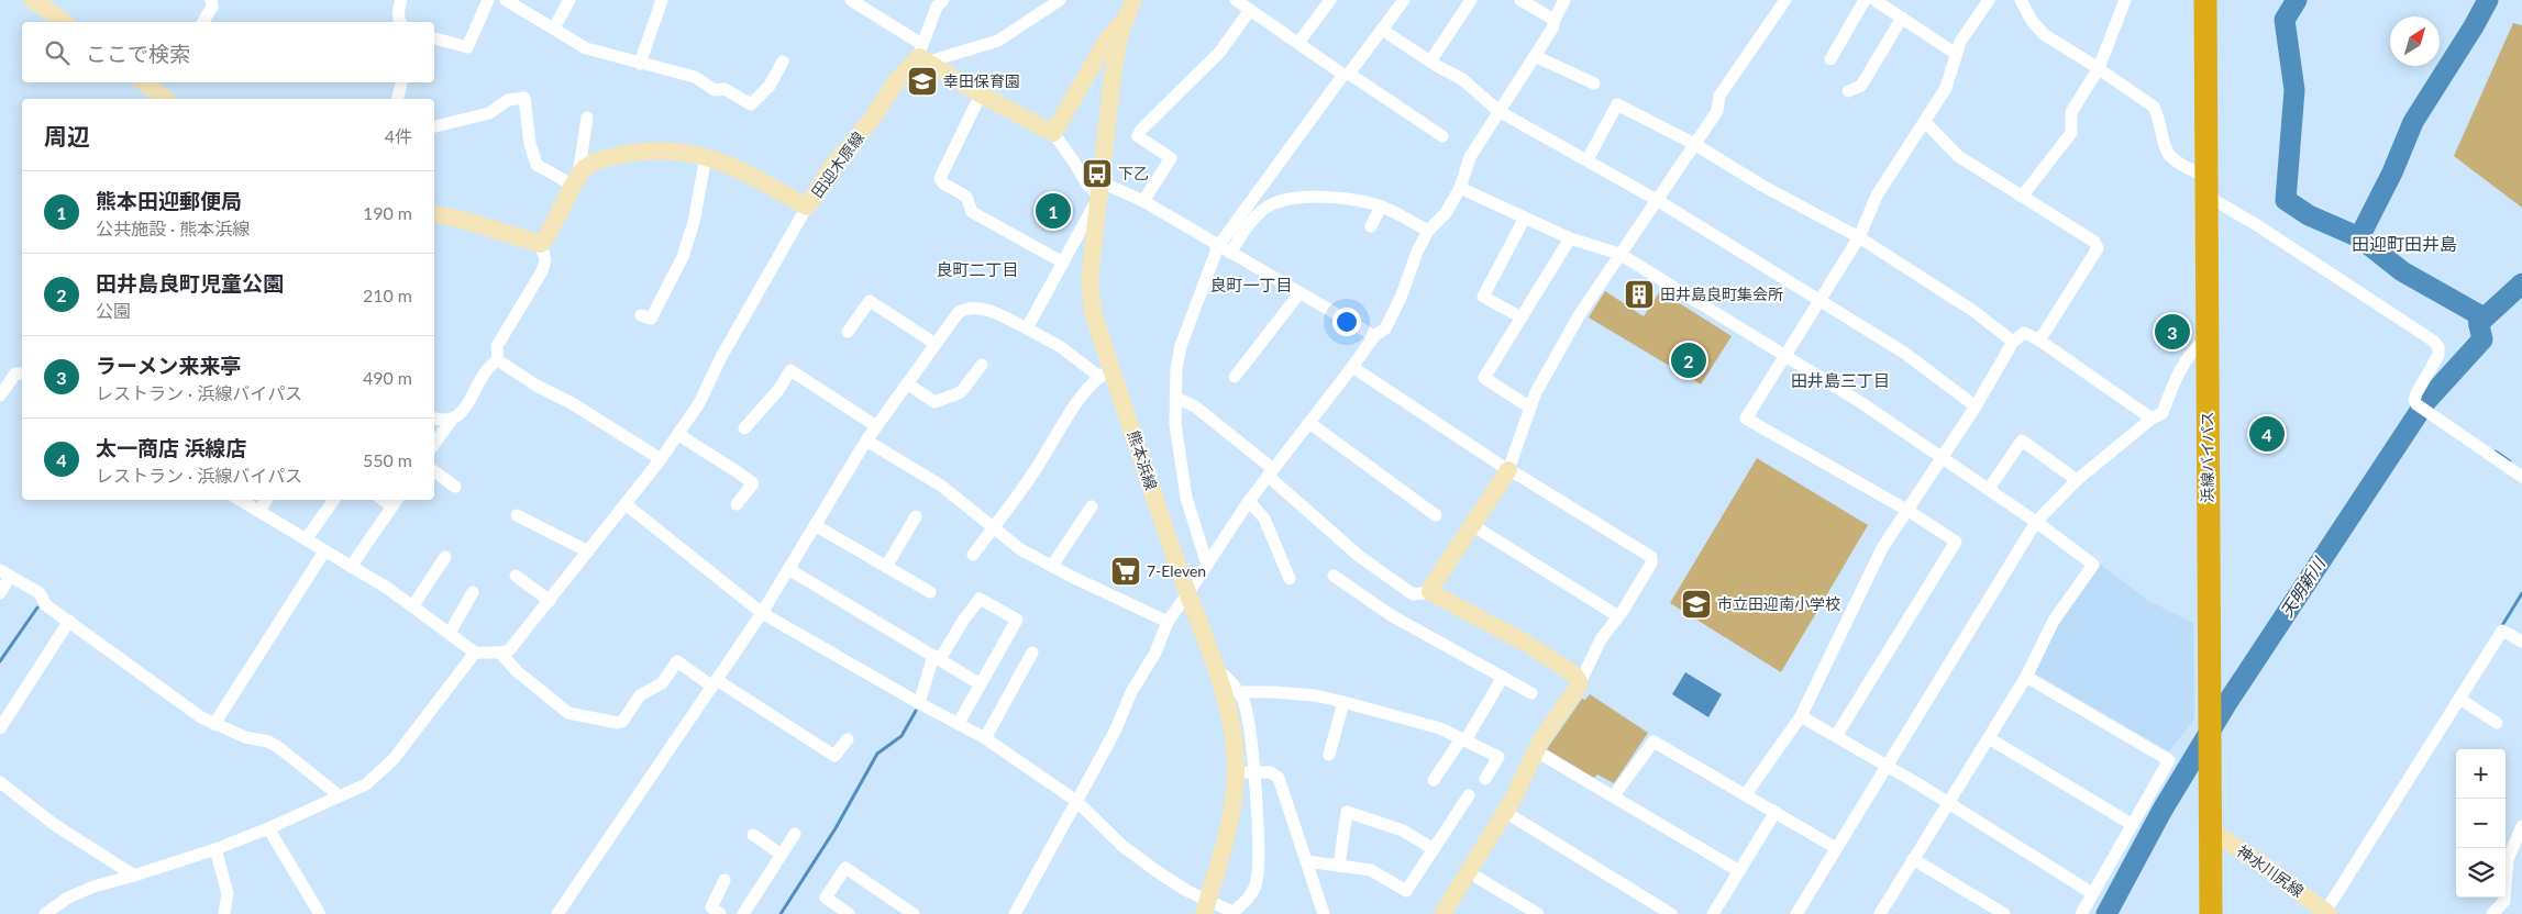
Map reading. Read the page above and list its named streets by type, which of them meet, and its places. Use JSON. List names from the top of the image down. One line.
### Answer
{"streets":{"highway":["浜線バイパス"],"main road":["田迎木原線","熊本浜線","神水川尻線"]},"crossings":[["浜線バイパス","神水川尻線"]],"districts":["田迎町田井島","良町二丁目","良町一丁目","田井島三丁目"],"water":["天明新川"],"places":{"school or university":["幸田保育園","市立田迎南小学校"],"bus stop":["下乙"],"building":["田井島良町集会所"],"supermarket":["7-Eleven"]},"north":"top right","page":{"search":"ここで検索","heading":["周辺","4件"],"list":[{"mark":"1","name":"熊本田迎郵便局","note":"公共施設 · 熊本浜線","value":"190 m"},{"mark":"2","name":"田井島良町児童公園","note":"公園","value":"210 m"},{"mark":"3","name":"ラーメン来来亭","note":"レストラン · 浜線バイパス","value":"490 m"},{"mark":"4","name":"太一商店 浜線店","note":"レストラン · 浜線バイパス","value":"550 m"}],"pins":["1","3","2","4"],"map_buttons":["+","−"]}}
